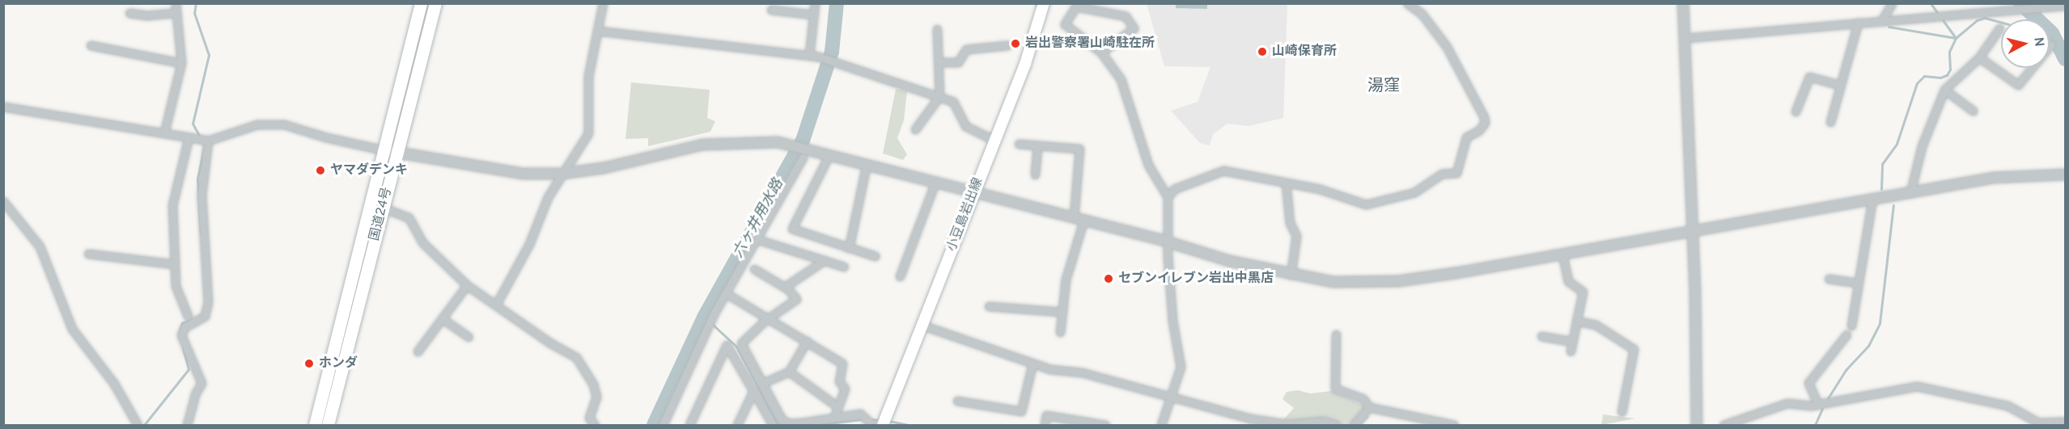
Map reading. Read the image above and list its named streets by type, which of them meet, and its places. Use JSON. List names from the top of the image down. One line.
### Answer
{"streets":{"highway":["国道24号"],"main road":["小豆島岩出線"]},"districts":["湯窪"],"water":["六ヶ井用水路"],"places":["岩出警察署山崎駐在所","山崎保育所","ヤマダデンキ","セブンイレブン岩出中黒店","ホンダ"],"north":"right"}
